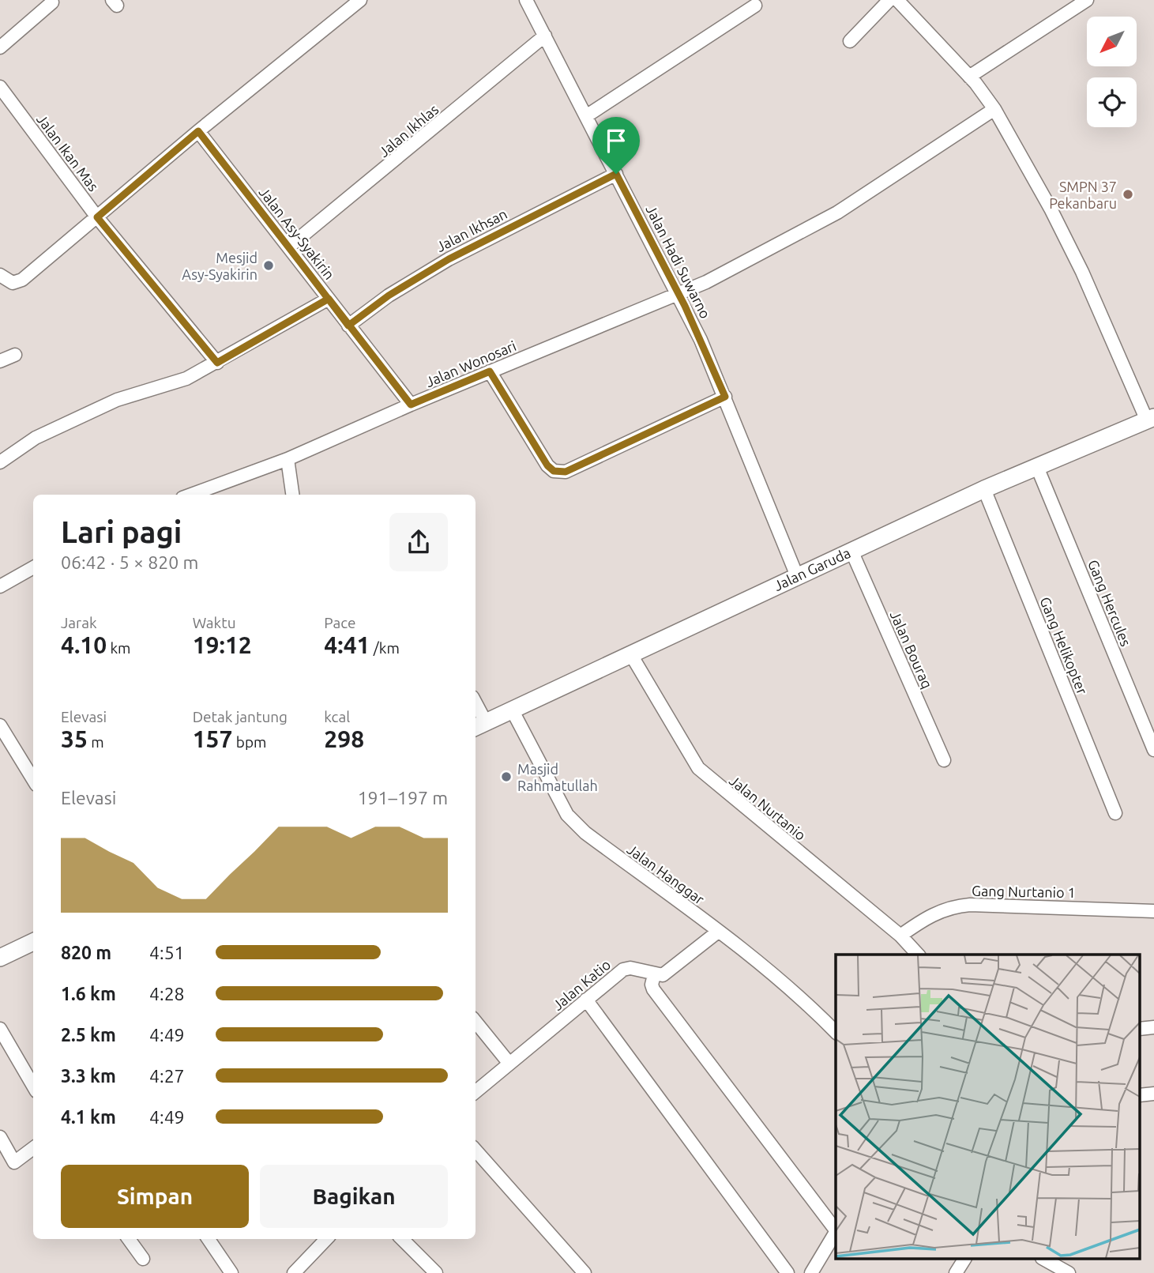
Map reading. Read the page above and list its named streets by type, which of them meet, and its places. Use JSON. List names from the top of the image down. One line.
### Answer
{"streets":{"street":["Jalan Ikhlas","Jalan Ikan Mas","Jalan Ikhsan","Jalan Asy-Syakirin","Jalan Hadi Suwarno","Jalan Wonosari","Jalan Garuda","Gang Hercules","Gang Helikopter","Jalan Bouraq","Jalan Nurtanio","Jalan Hanggar","Gang Nurtanio 1","Jalan Katio"]},"crossings":[["Jalan Ikhlas","Jalan Asy-Syakirin"],["Jalan Ikhlas","Jalan Hadi Suwarno"],["Jalan Ikan Mas","Jalan Asy-Syakirin"],["Jalan Ikhsan","Jalan Hadi Suwarno"],["Jalan Hadi Suwarno","Jalan Wonosari"],["Jalan Hadi Suwarno","Jalan Garuda"],["Jalan Garuda","Gang Hercules"],["Jalan Garuda","Gang Helikopter"],["Jalan Garuda","Jalan Bouraq"],["Jalan Garuda","Jalan Nurtanio"],["Jalan Garuda","Jalan Hanggar"],["Jalan Nurtanio","Gang Nurtanio 1"]],"places":["SMPN 37 Pekanbaru","Mesjid Asy-Syakirin","Masjid Rahmatullah"],"north":"bottom left","page":{"heading":["Lari pagi","06:42 · 5 × 820 m"],"stats":[["Jarak","4.10 km"],["Waktu","19:12"],["Pace","4:41 /km"],["Elevasi","35 m"],["Detak jantung","157 bpm"],["kcal","298"]],"chart":["Elevasi","191–197 m"],"list":[{"name":"820 m","note":"4:51"},{"name":"1.6 km","note":"4:28"},{"name":"2.5 km","note":"4:49"},{"name":"3.3 km","note":"4:27"},{"name":"4.1 km","note":"4:49"}],"buttons":["Simpan","Bagikan"]}}
